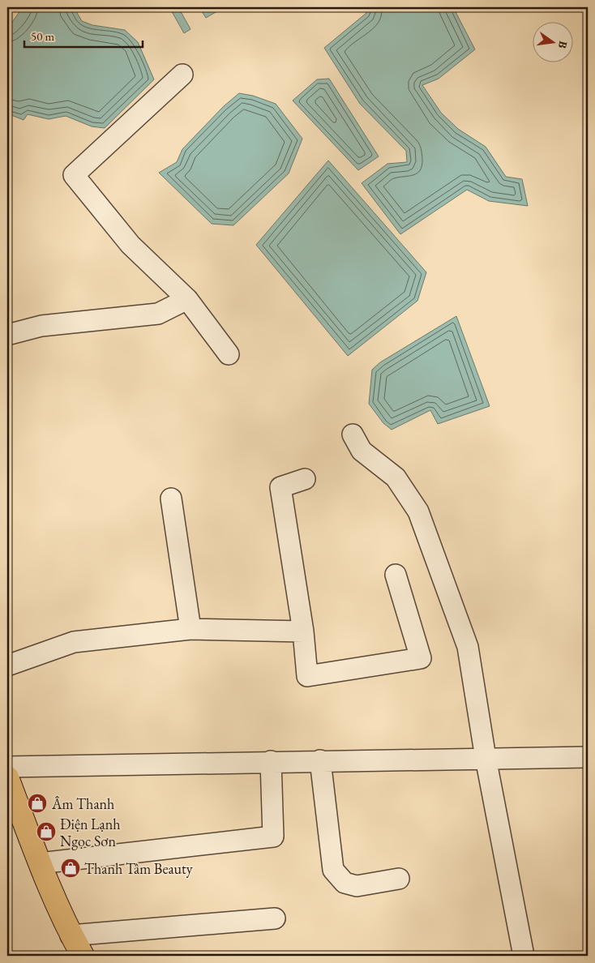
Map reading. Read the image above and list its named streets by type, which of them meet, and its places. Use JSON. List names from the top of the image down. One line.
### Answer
{"places":{"shop":["Âm Thanh","Điện Lạnh Ngọc Sơn","Thanh Tâm Beauty"]},"scale_bar":"50 m","north":"right"}
